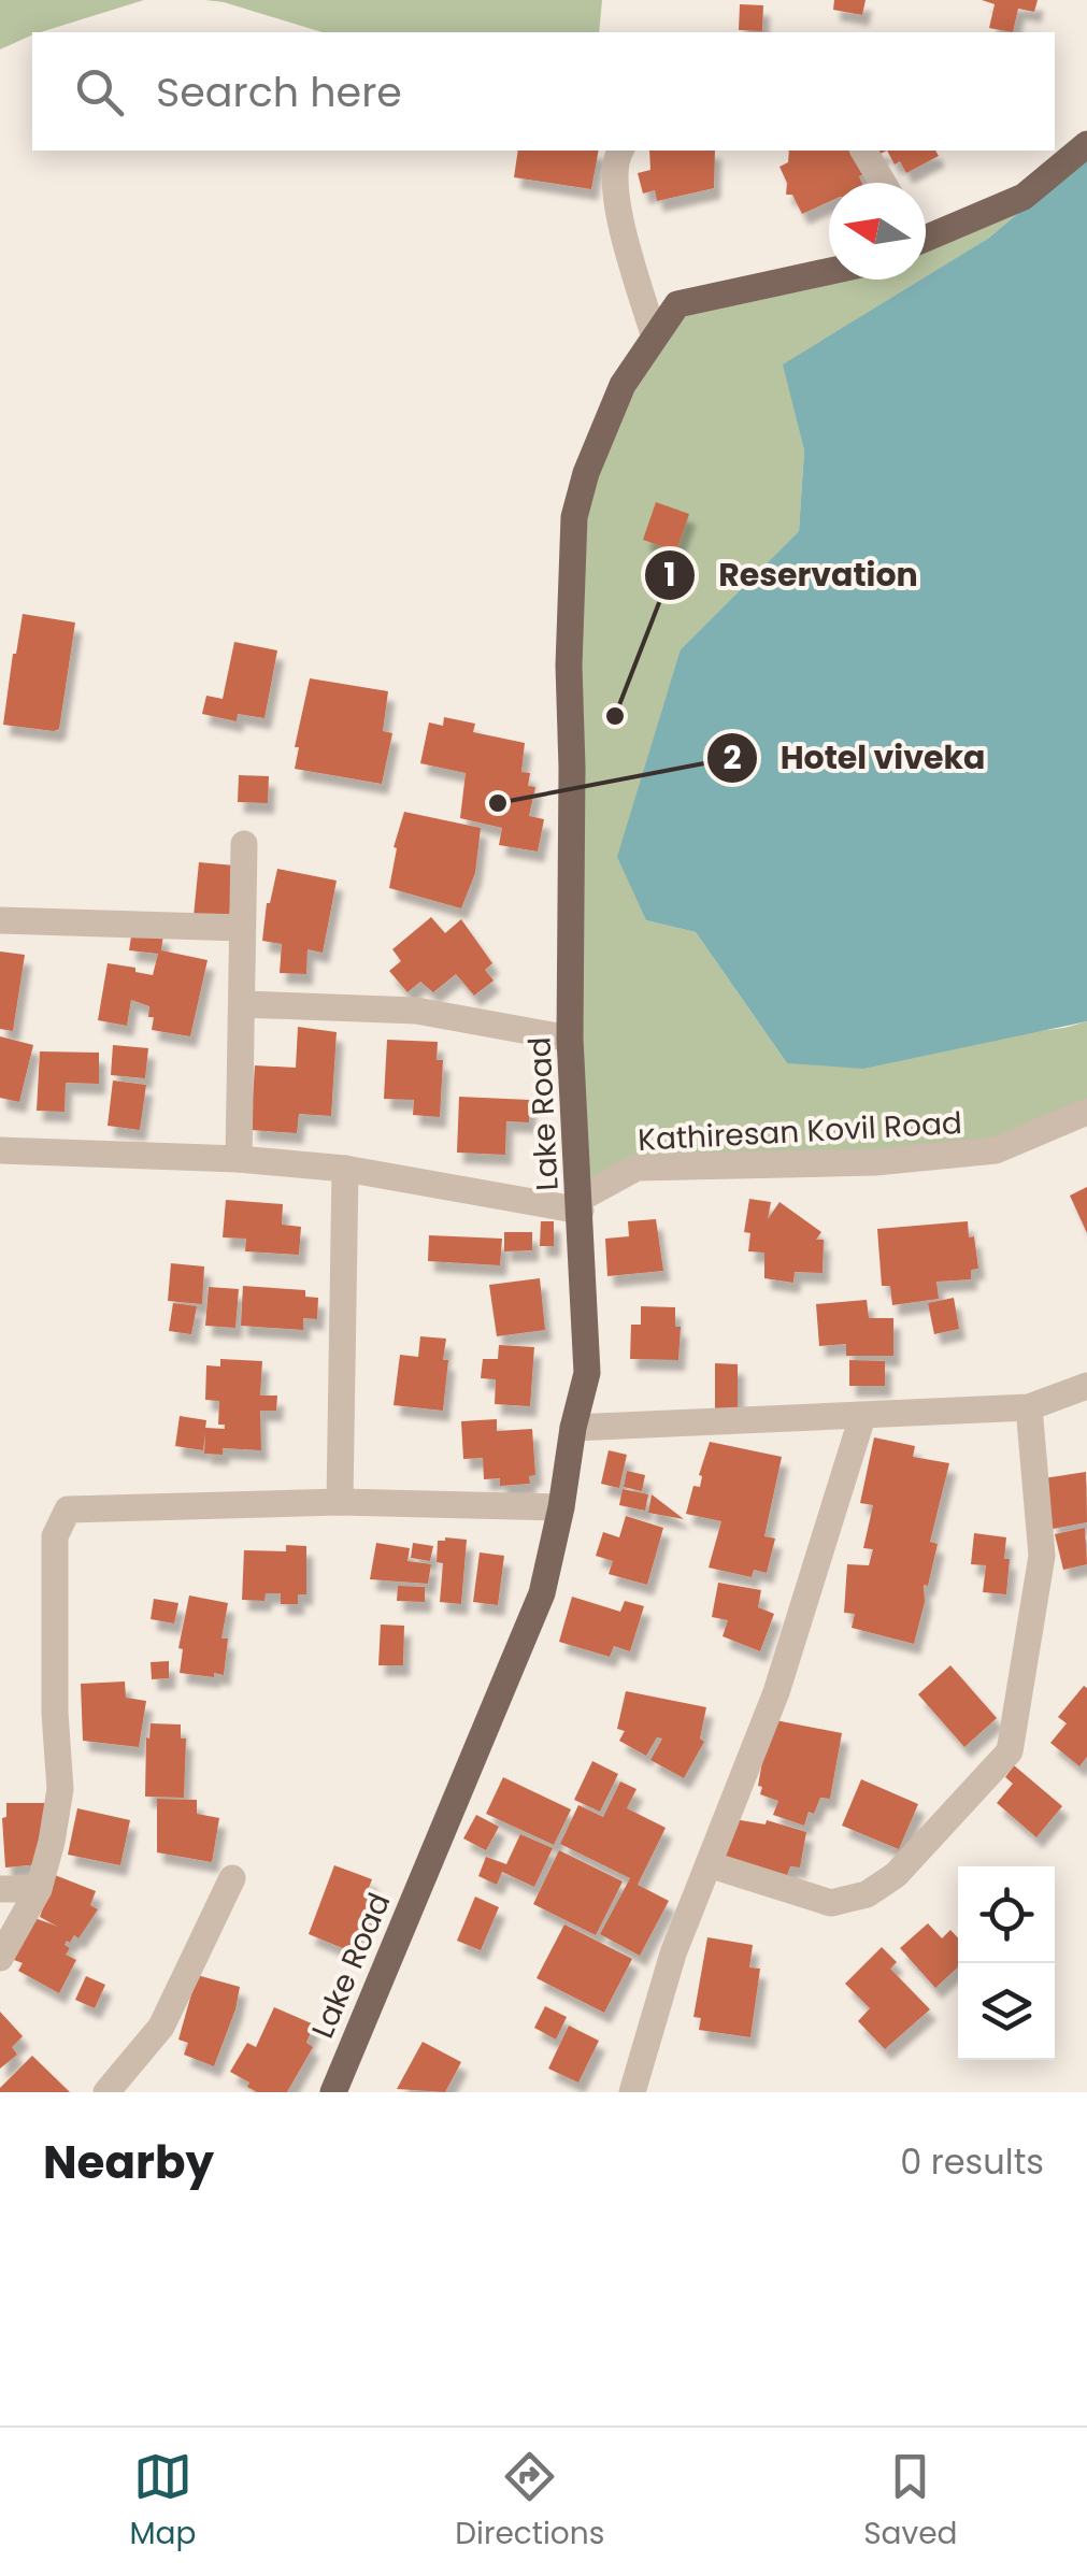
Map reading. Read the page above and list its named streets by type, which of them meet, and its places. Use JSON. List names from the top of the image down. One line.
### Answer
{"streets":{"main road":["Lake Road"],"street":["Kathiresan Kovil Road"]},"crossings":[["Lake Road","Kathiresan Kovil Road"]],"places":["Reservation","Hotel viveka"],"north":"left","page":{"search":"Search here","heading":["Nearby","0 results"],"nav":["Map","Directions","Saved"]}}
